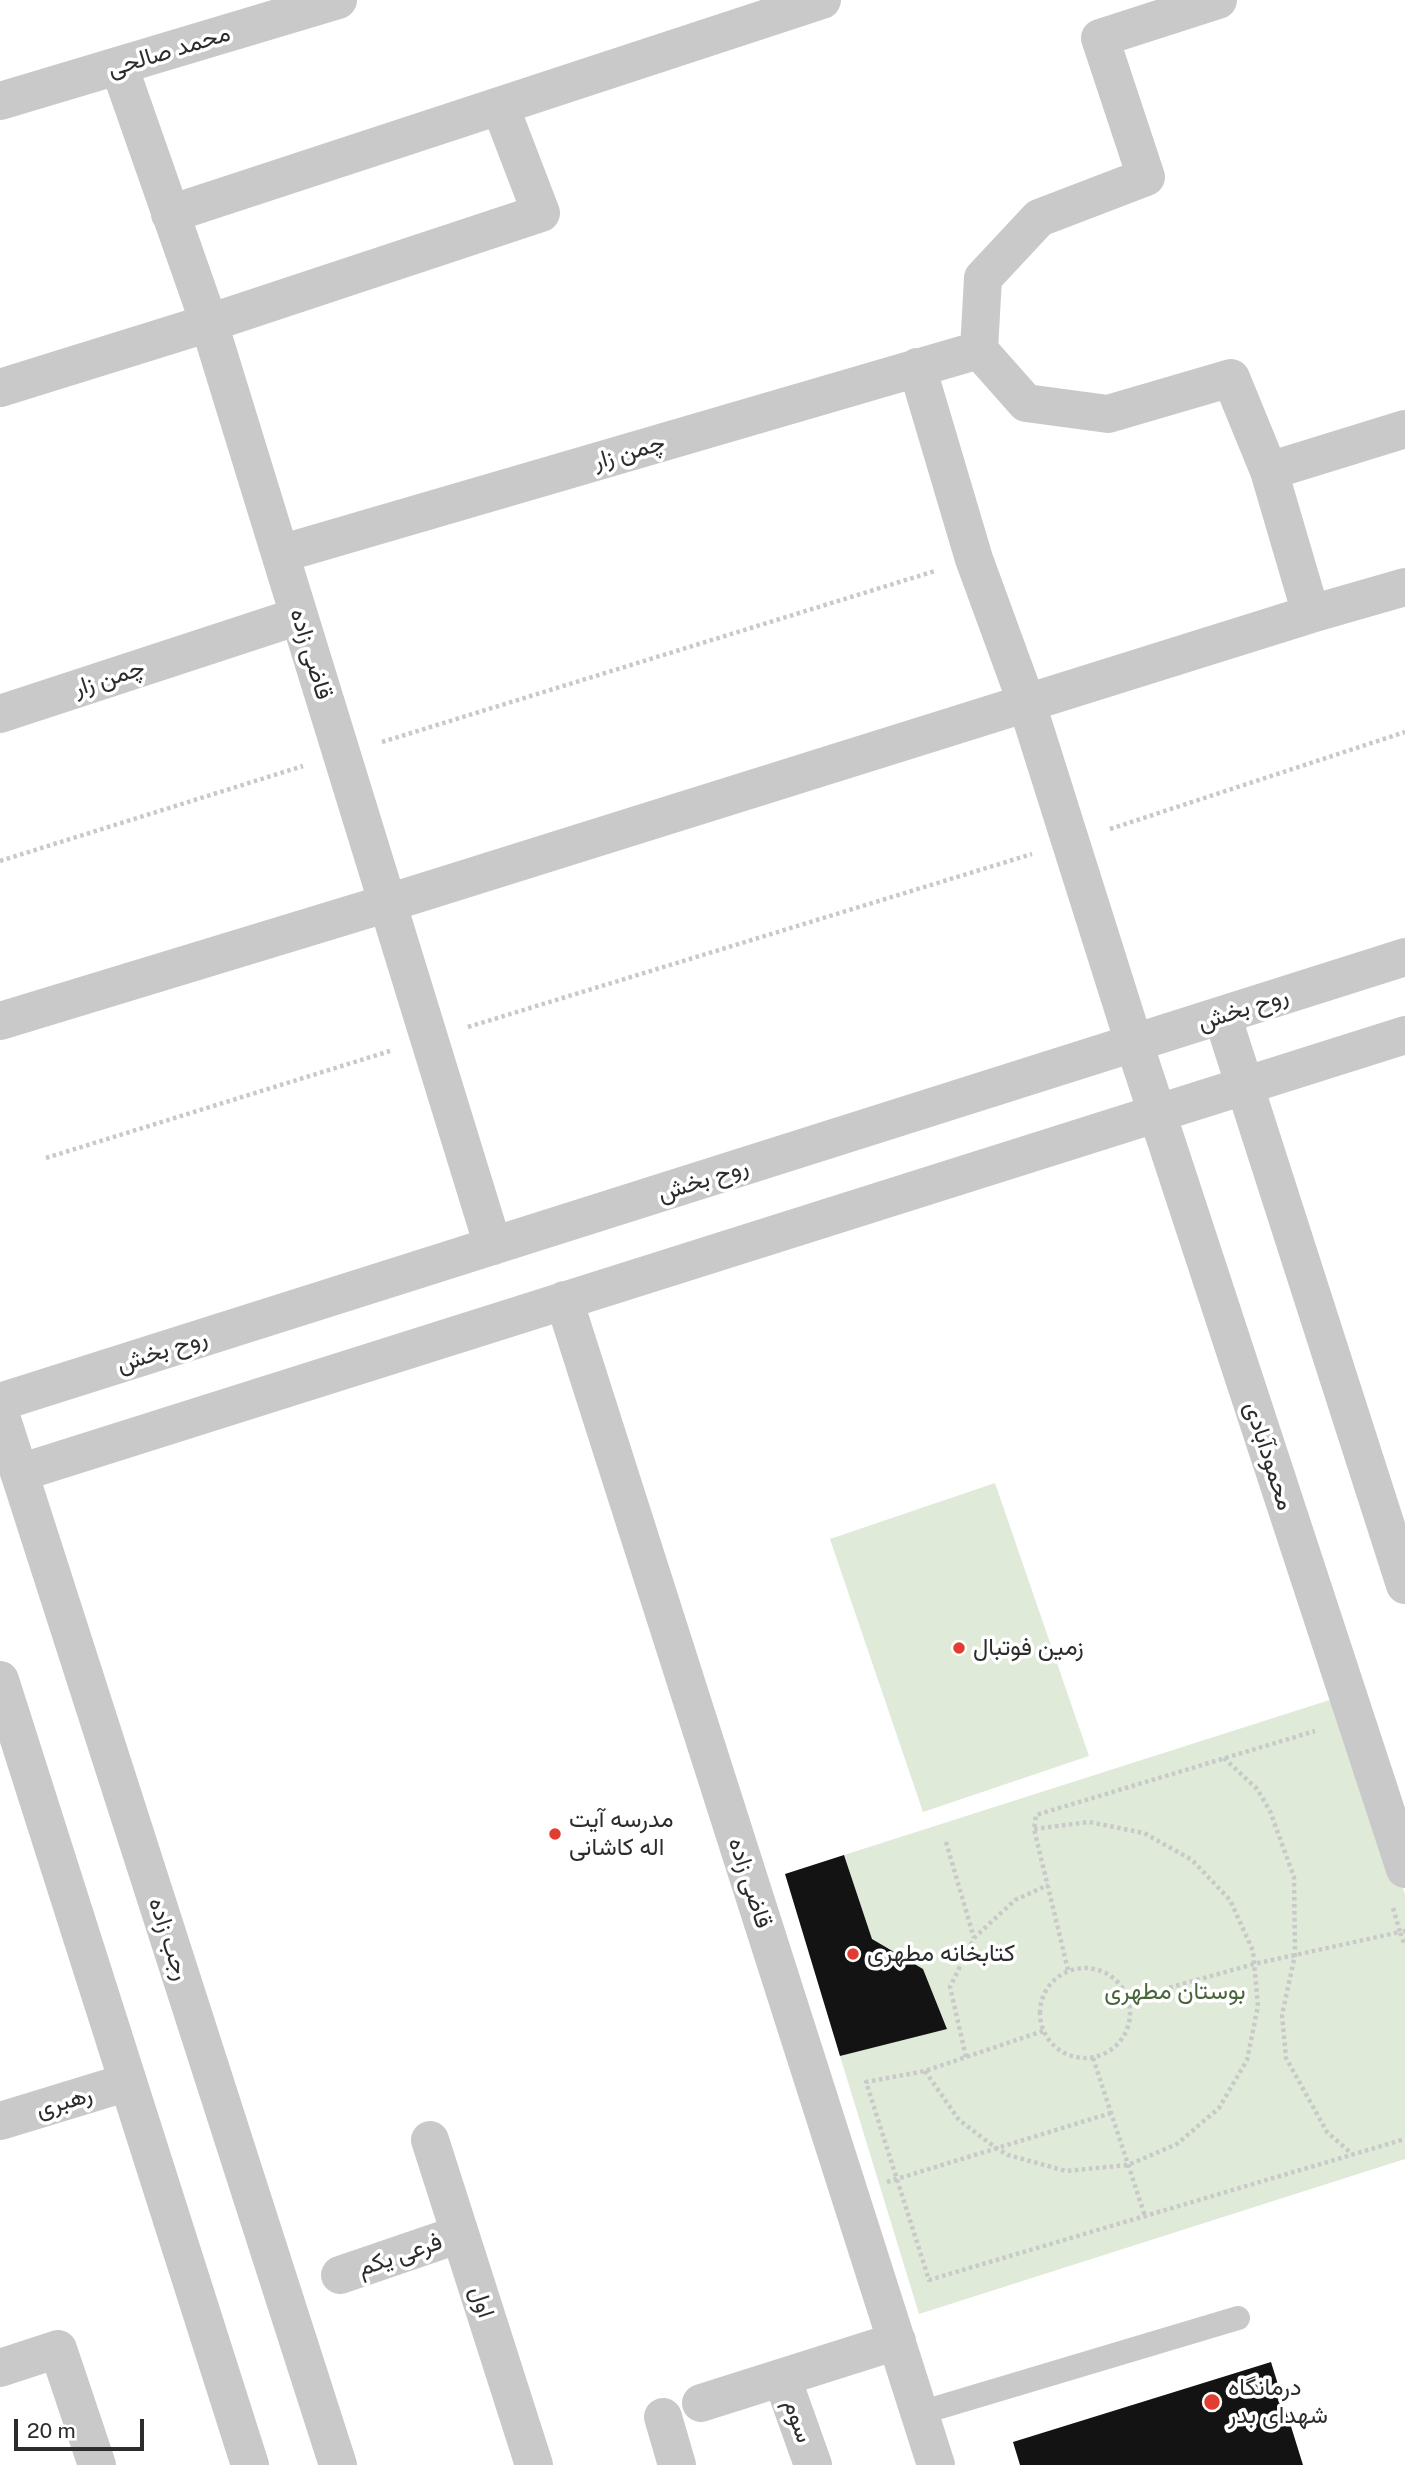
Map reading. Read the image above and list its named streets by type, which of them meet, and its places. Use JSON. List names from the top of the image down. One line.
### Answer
{"streets":{"street":["محمد صالحی","چمن زار","قاضی زاده","روح بخش","محمودآبادی","رجب زاده","رهبری","فرعی یکم","اول","سوم"]},"crossings":[["محمد صالحی","قاضی زاده"],["چمن زار","قاضی زاده"],["چمن زار","محمودآبادی"],["قاضی زاده","روح بخش"],["روح بخش","محمودآبادی"],["فرعی یکم","اول"]],"parks":["بوستان مطهری"],"places":["زمین فوتبال","مدرسه آیت اله کاشانی","کتابخانه مطهری","درمانگاه شهدای بدر"],"scale_bar":"20 m"}
